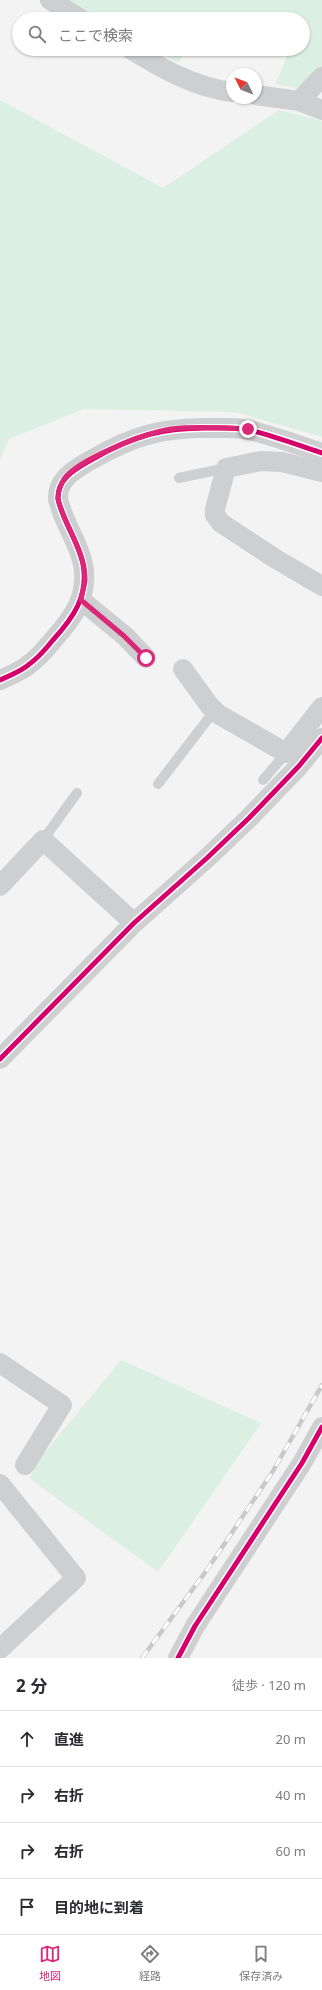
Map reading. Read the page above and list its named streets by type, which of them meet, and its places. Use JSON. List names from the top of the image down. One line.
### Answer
{"north":"top left","page":{"search":"ここで検索","heading":["2 分","徒歩 · 120 m"],"list":[["直進","20 m"],["右折","40 m"],["右折","60 m"],"目的地に到着"],"nav":["地図","経路","保存済み"]}}
